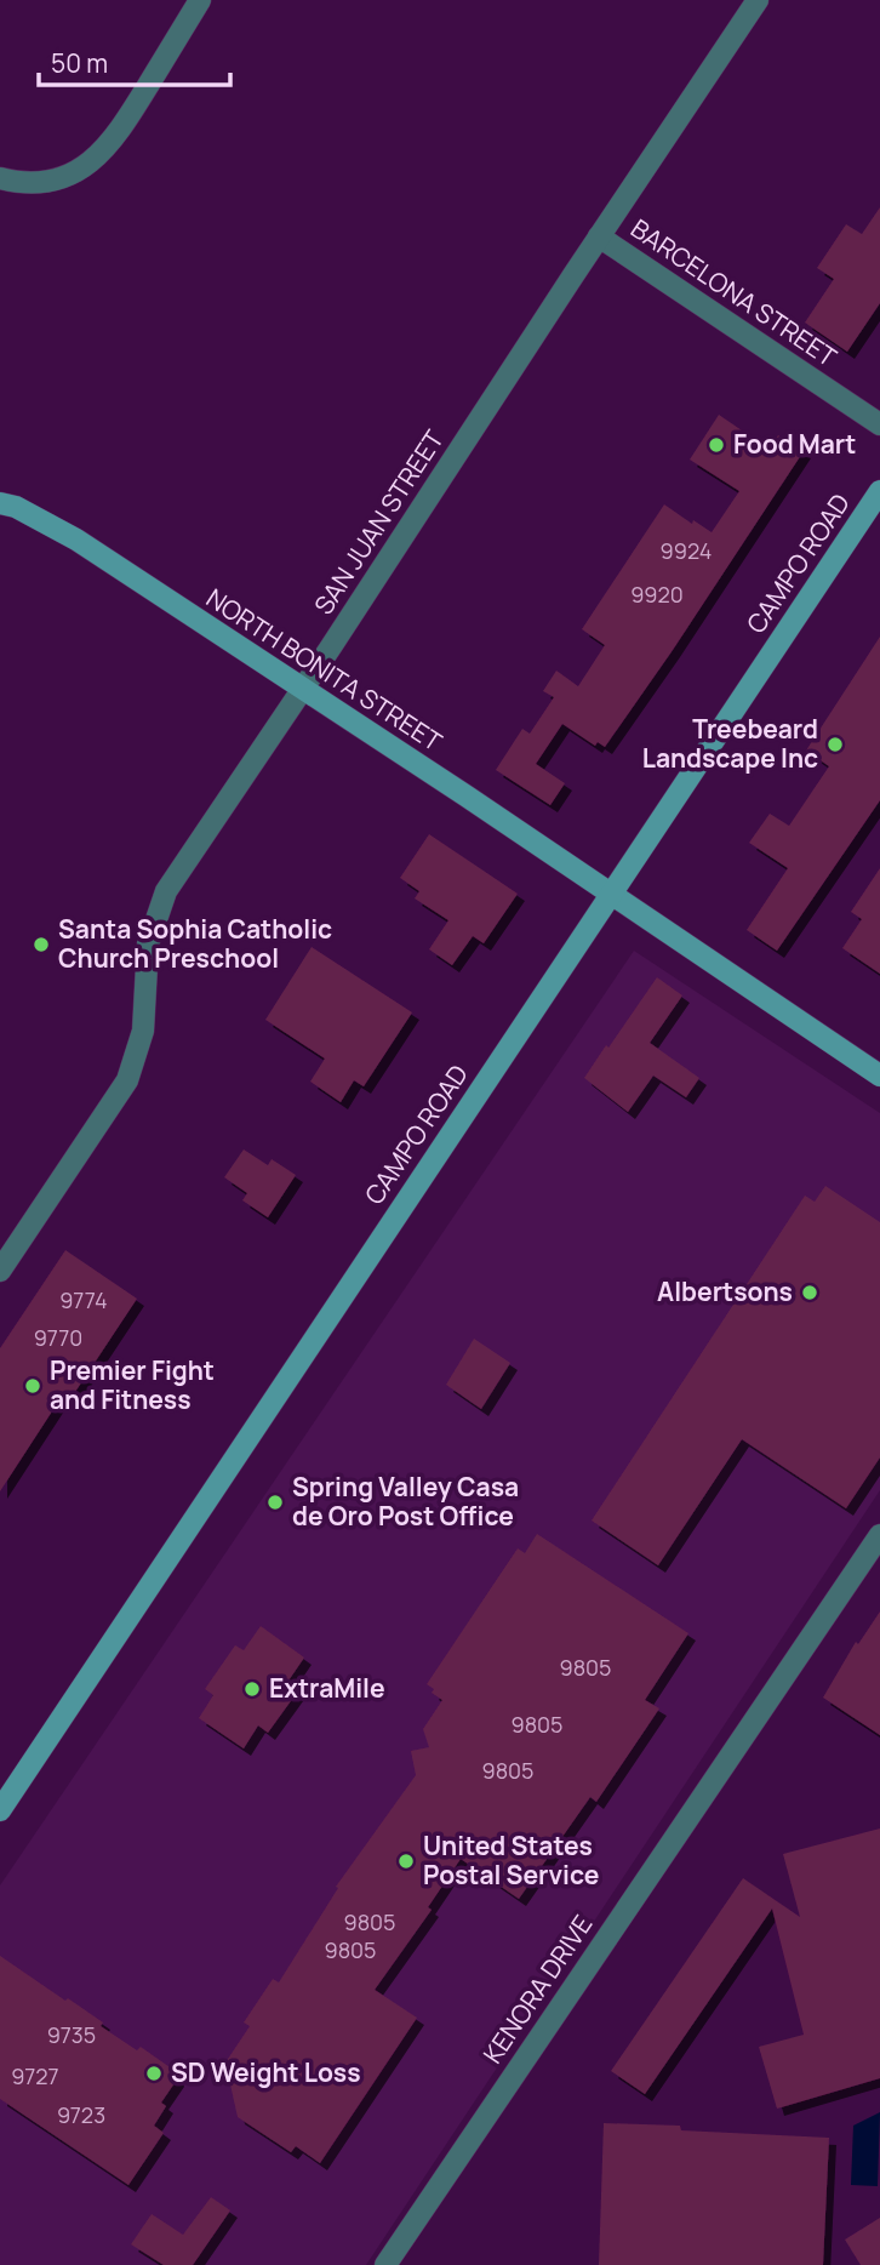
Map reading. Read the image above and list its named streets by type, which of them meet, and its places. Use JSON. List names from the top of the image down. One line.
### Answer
{"streets":{"main road":["CAMPO ROAD","NORTH BONITA STREET"],"street":["BARCELONA STREET","SAN JUAN STREET","KENORA DRIVE"]},"crossings":[["BARCELONA STREET","SAN JUAN STREET"],["SAN JUAN STREET","NORTH BONITA STREET"],["CAMPO ROAD","NORTH BONITA STREET"]],"places":["Food Mart","Treebeard Landscape Inc","Santa Sophia Catholic Church Preschool","Albertsons","Premier Fight and Fitness","Spring Valley Casa de Oro Post Office","ExtraMile","United States Postal Service","SD Weight Loss"],"house_numbers":["9924","9920","9774","9770","9805","9805","9805","9805","9805","9735","9727","9723"],"scale_bar":"50 m"}
